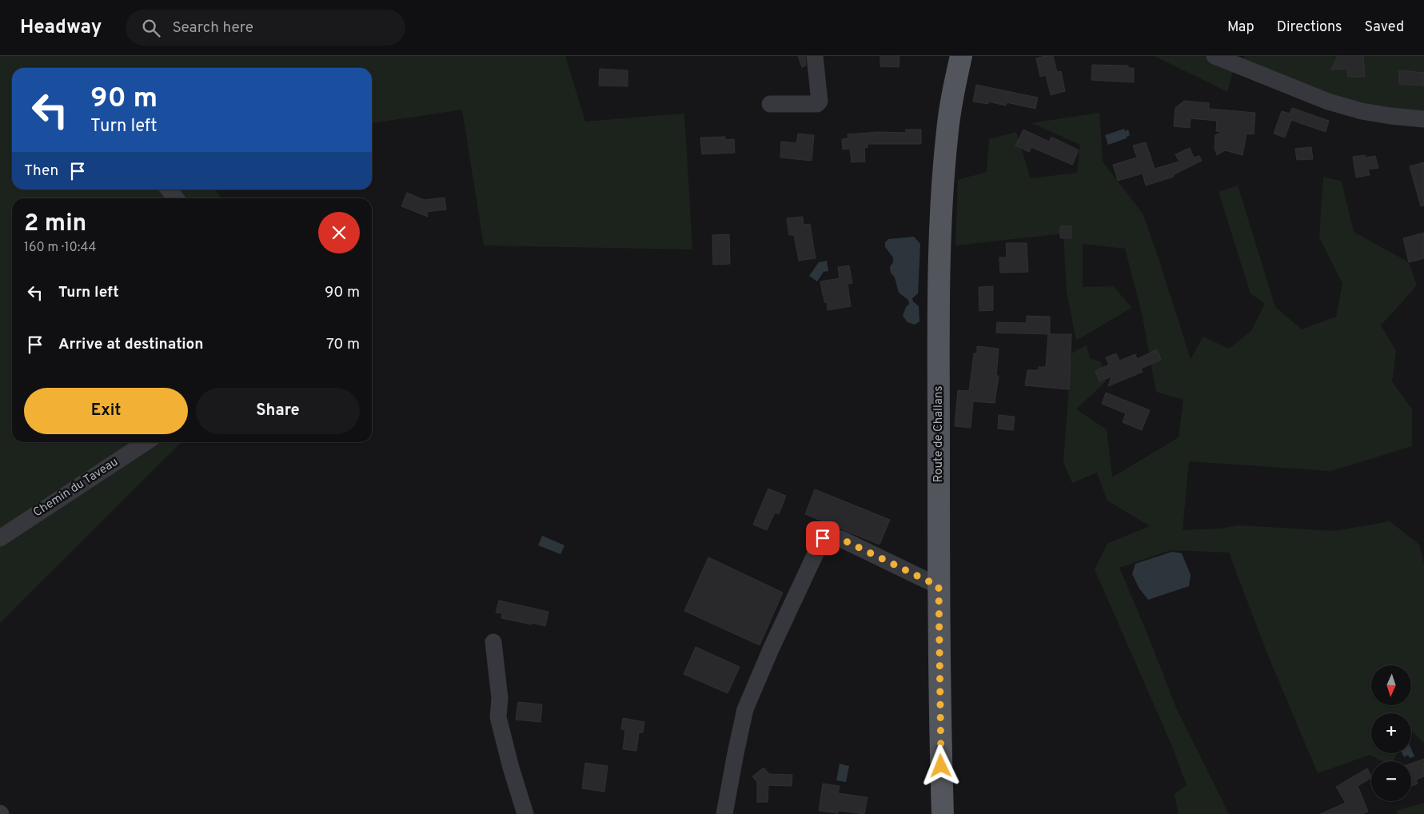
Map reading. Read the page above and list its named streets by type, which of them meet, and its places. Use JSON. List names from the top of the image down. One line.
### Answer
{"streets":{"main road":["Route de Challans"],"street":["Chemin du Taveau"]},"north":"bottom","page":{"header":"Headway","search":"Search here","nav":["Map","Directions","Saved"],"turn":["90 m","Turn left"],"then":"Then","heading":["2 min","160 m · 10:44"],"list":[{"name":"Turn left","value":"90 m"},{"name":"Arrive at destination","value":"70 m"}],"buttons":["Exit","Share"],"map_buttons":["+","−"]}}
